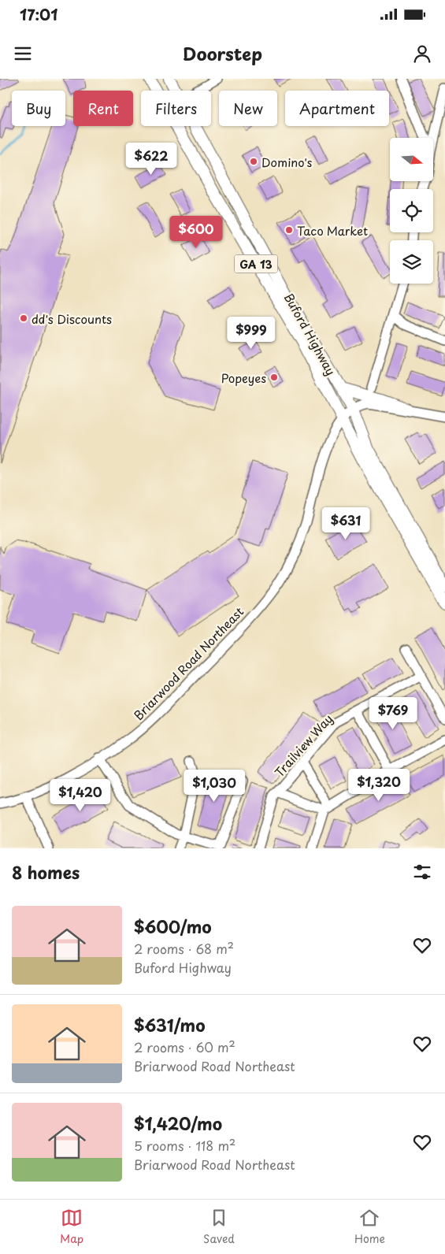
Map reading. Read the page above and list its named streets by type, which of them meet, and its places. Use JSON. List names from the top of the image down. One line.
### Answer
{"streets":{"main road":["GA 13","Buford Highway"],"street":["Briarwood Road Northeast","Trailview Way"]},"crossings":[["Buford Highway","Briarwood Road Northeast"]],"places":["Domino's","Taco Market","dd's Discounts","Popeyes"],"north":"right","page":{"status":"17:01","header":"Doorstep","chip":["Buy","Rent","Filters","New","Apartment"],"price":["$622","$600","$999","$631","$769","$1,320","$1,030","$1,420"],"heading":"8 homes","list":[{"name":"$600/mo","note":"2 rooms · 68 m² · Buford Highway"},{"name":"$631/mo","note":"2 rooms · 60 m² · Briarwood Road Northeast"},{"name":"$1,420/mo","note":"5 rooms · 118 m² · Briarwood Road Northeast"}],"tabs":["Map","Saved","Home"]}}
